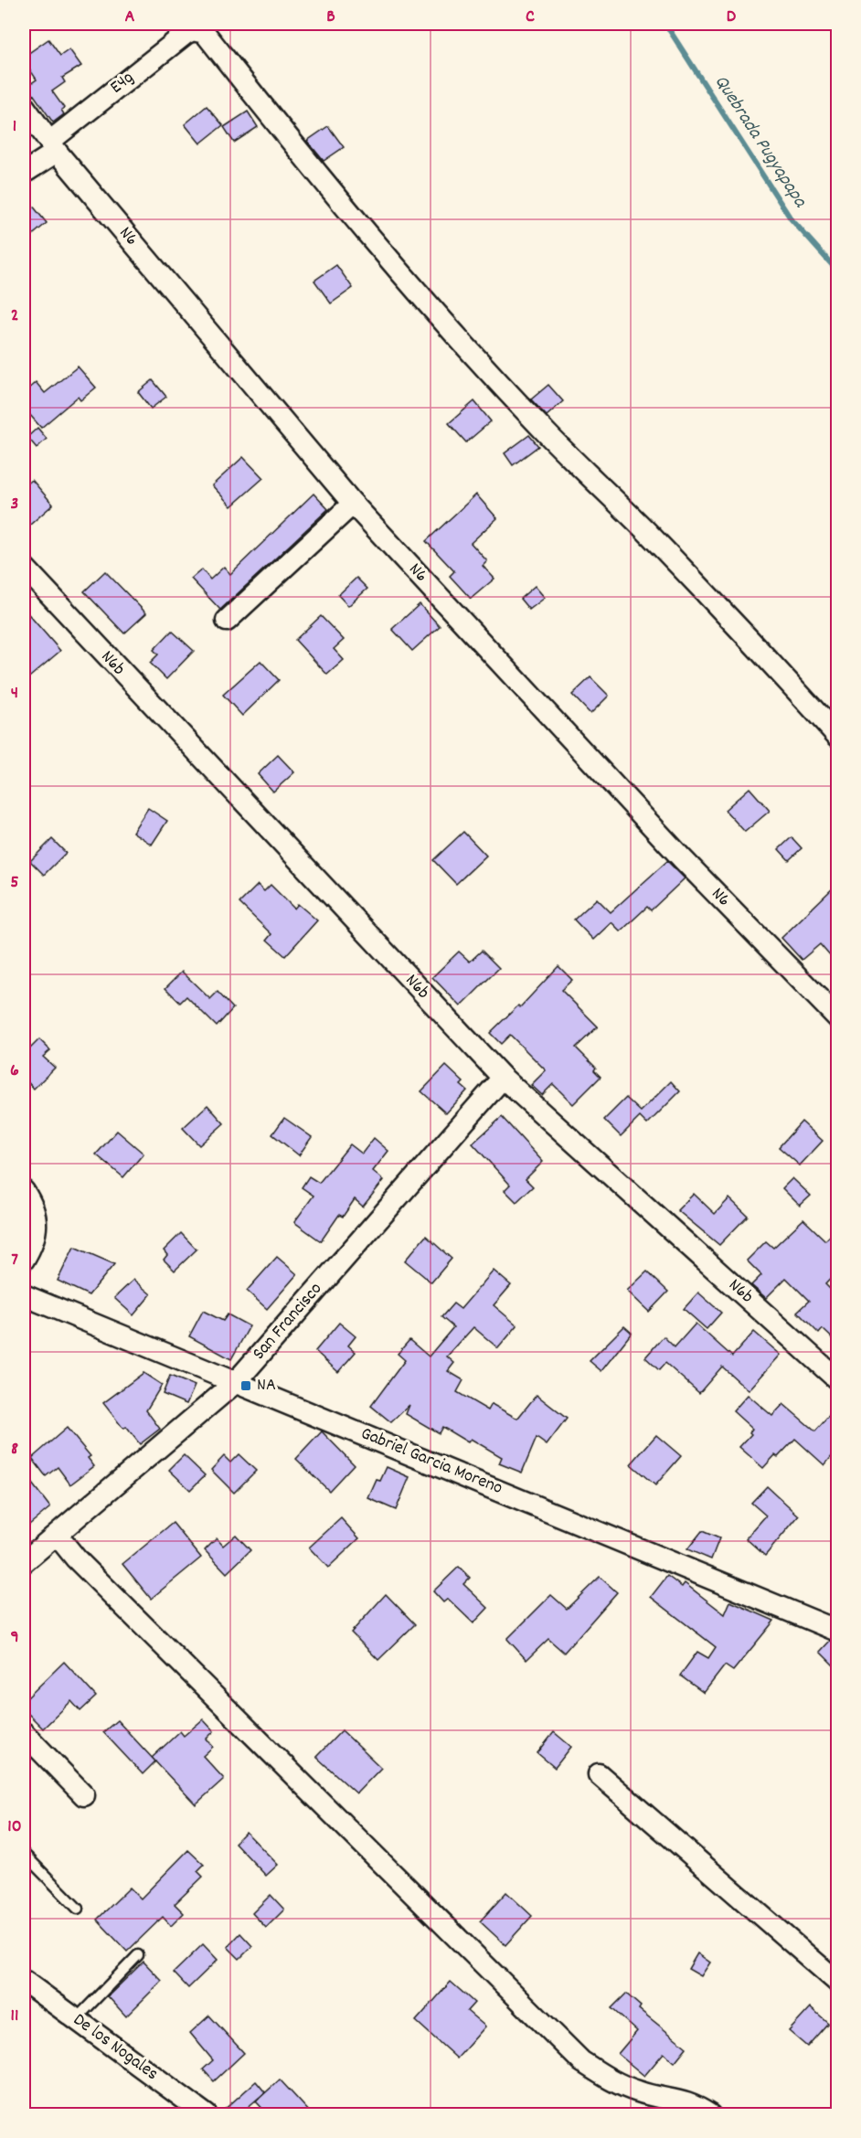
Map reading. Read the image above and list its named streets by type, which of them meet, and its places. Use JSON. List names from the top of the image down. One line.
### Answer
{"streets":{"street":["E4g","N6","N6b","San Francisco","Gabriel Garcia Moreno","De los Nogales"]},"crossings":[["E4g","N6"],["N6b","San Francisco"],["San Francisco","Gabriel Garcia Moreno"]],"water":["Quebrada Pugyapapa"],"places":{"transit":["NA"]},"grid":{"columns":["A","B","C","D"],"rows":["1","2","3","4","5","6","7","8","9","10","11"]}}
